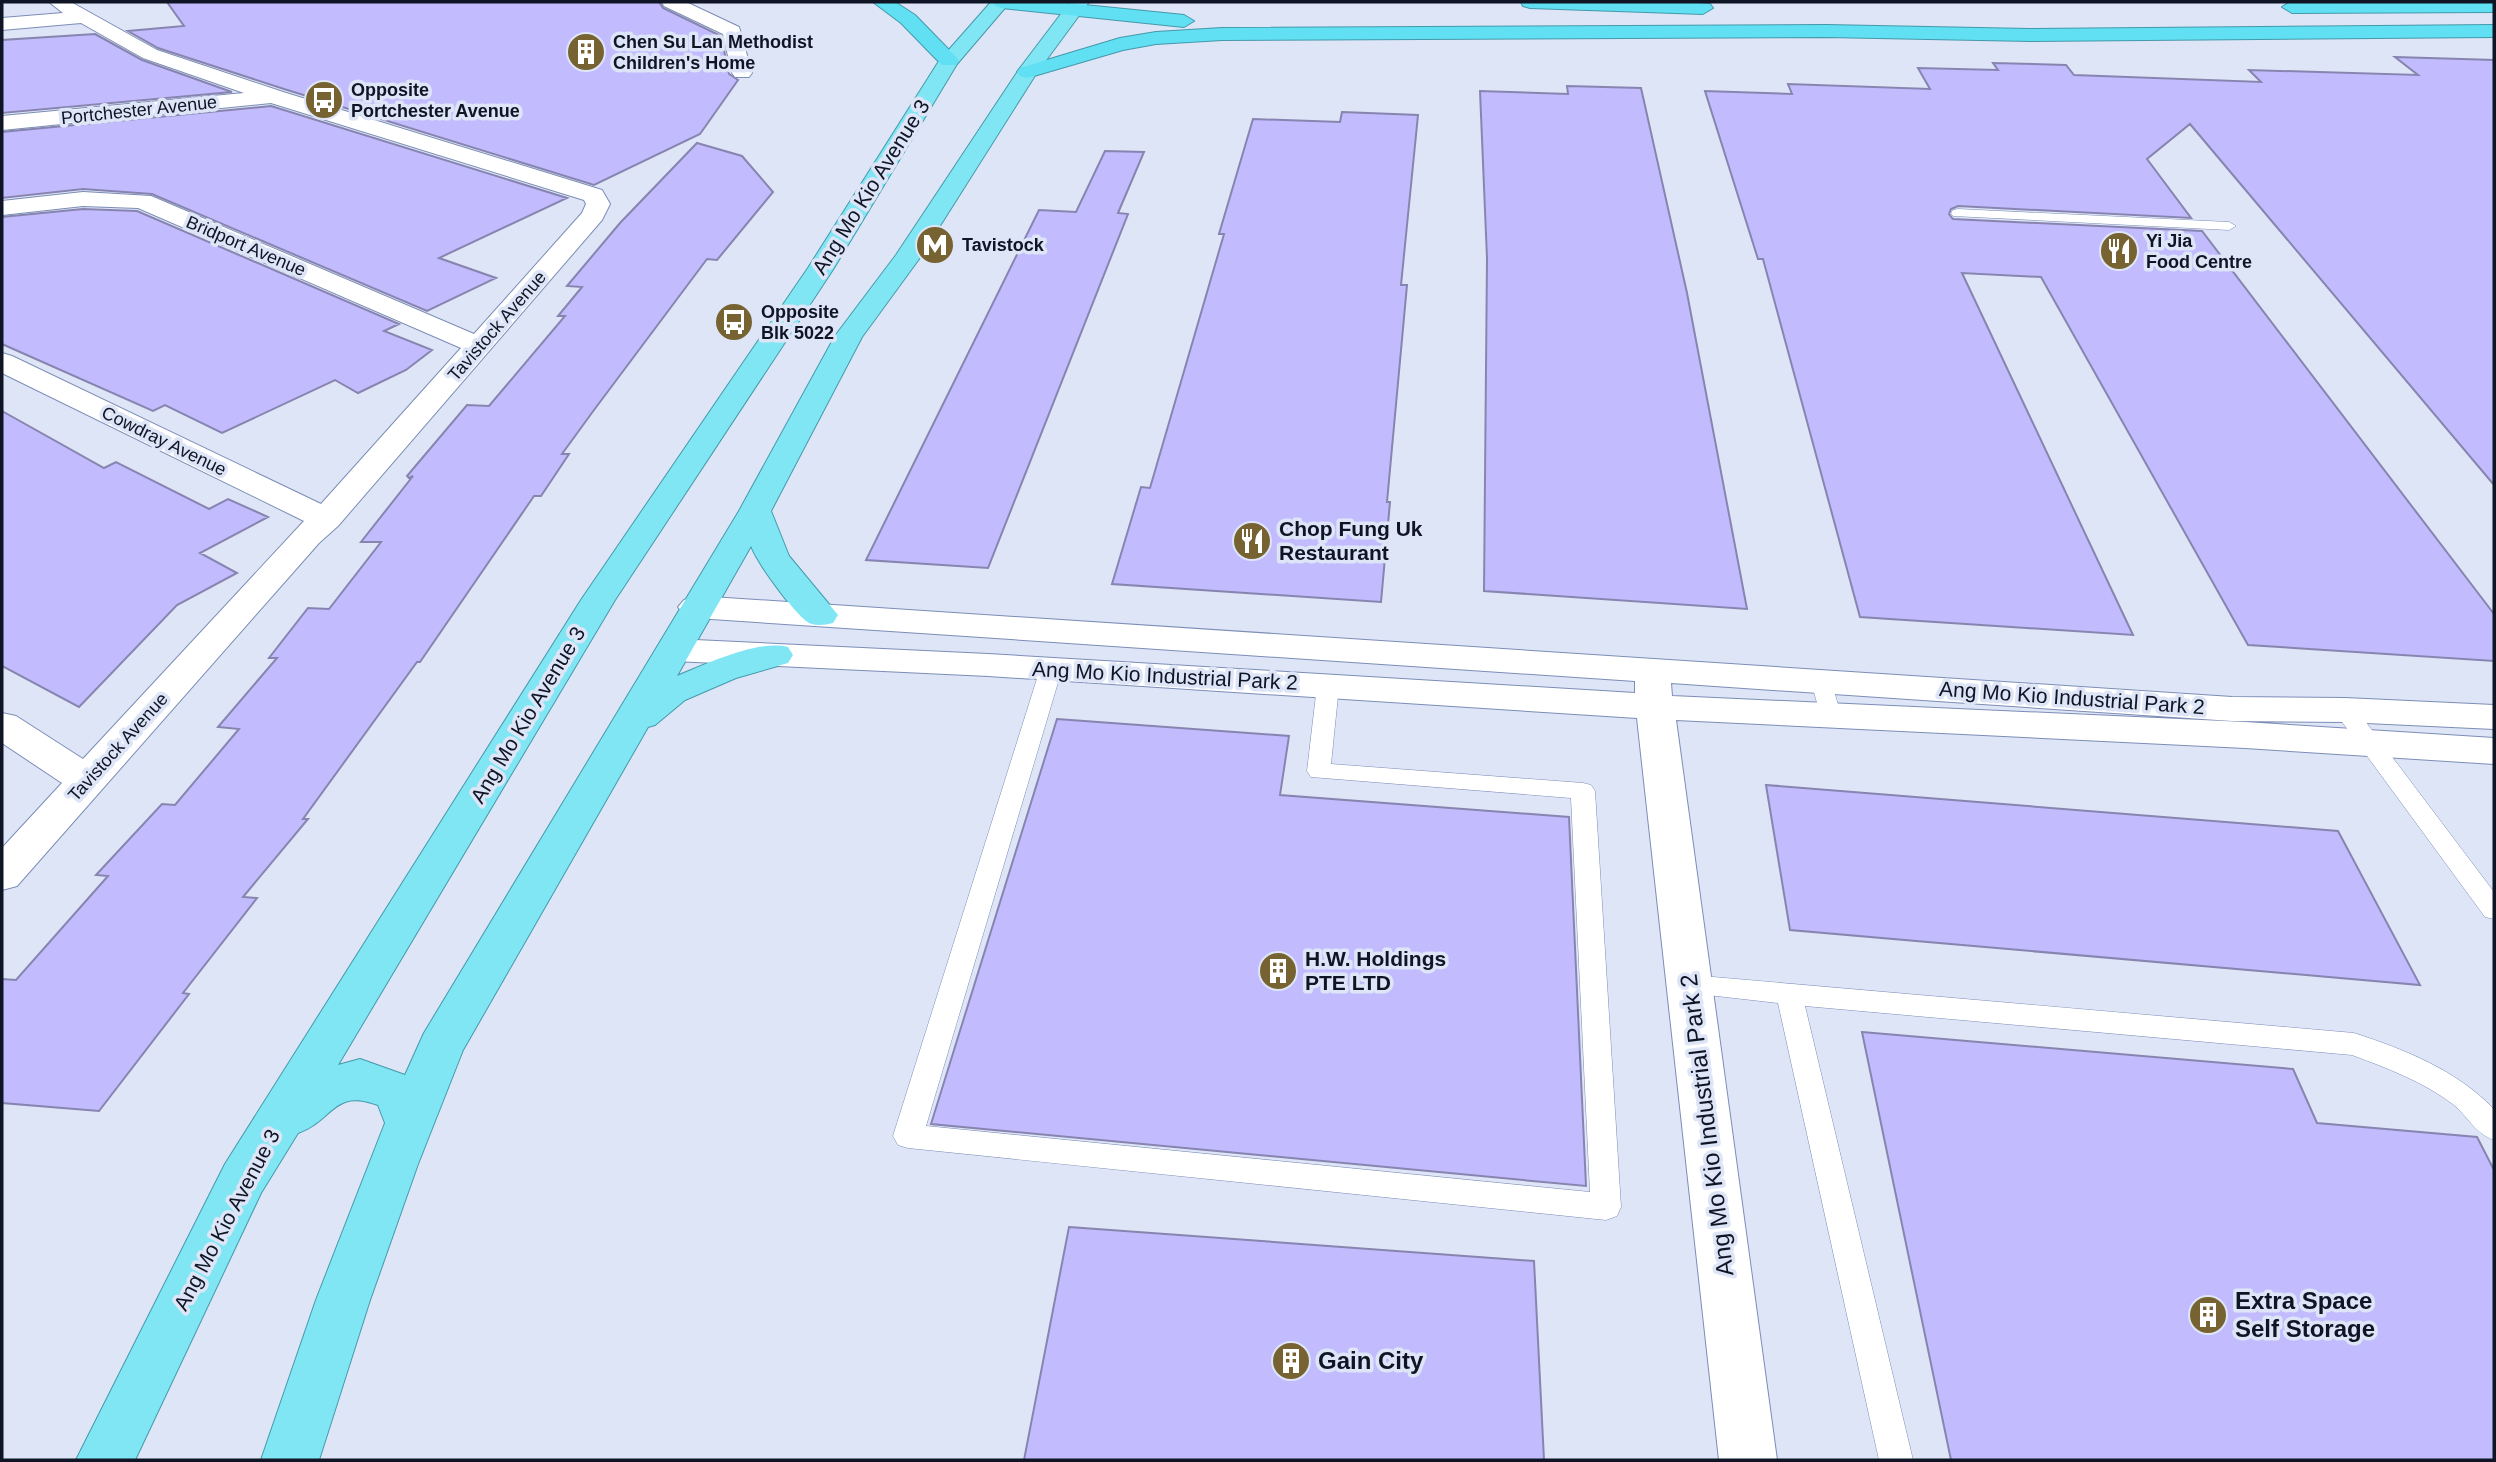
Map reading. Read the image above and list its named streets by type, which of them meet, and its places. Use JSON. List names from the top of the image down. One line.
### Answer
{"streets":{"highway":["Ang Mo Kio Avenue 3"],"street":["Portchester Avenue","Bridport Avenue","Tavistock Avenue","Cowdray Avenue","Ang Mo Kio Industrial Park 2"]},"crossings":[["Portchester Avenue","Tavistock Avenue"],["Bridport Avenue","Tavistock Avenue"],["Tavistock Avenue","Cowdray Avenue"]],"places":{"building":["Chen Su Lan Methodist Children's Home","H.W. Holdings PTE LTD","Extra Space Self Storage","Gain City"],"bus stop":["Opposite Portchester Avenue","Opposite Blk 5022"],"metro station":["Tavistock"],"restaurant":["Yi Jia Food Centre","Chop Fung Uk Restaurant"]}}
